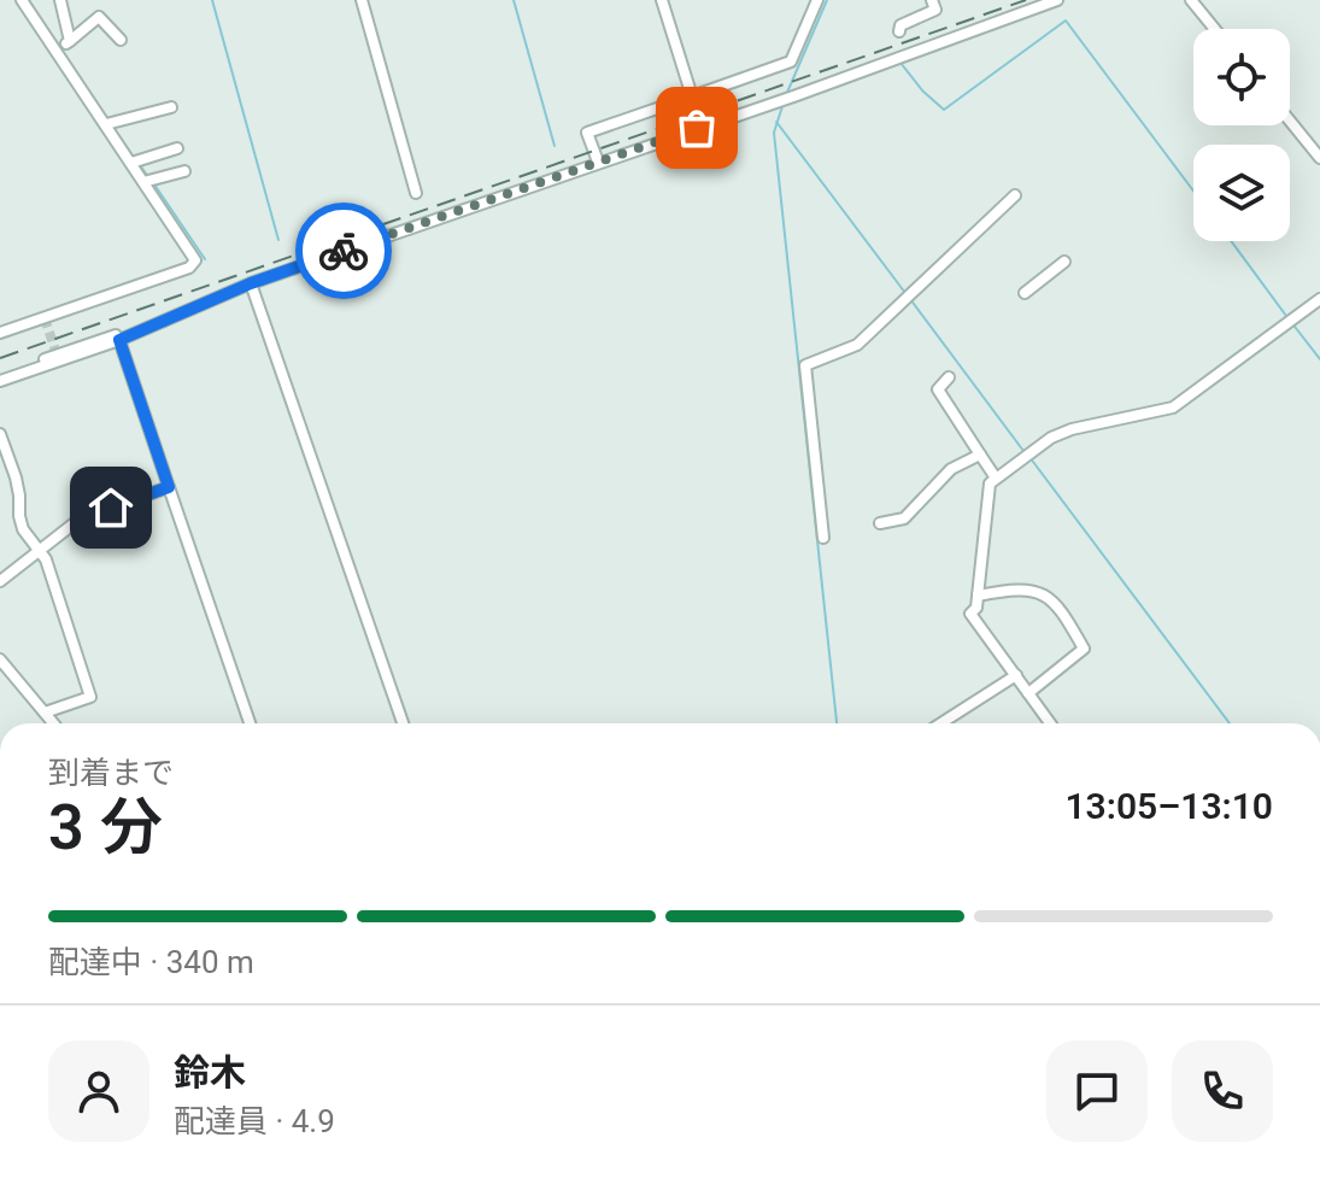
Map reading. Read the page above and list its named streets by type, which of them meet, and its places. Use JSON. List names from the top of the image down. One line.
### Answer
{"page":{"heading":["3 分","到着まで","13:05–13:10"],"panel":["鈴木","配達員 · 4.9"],"bar":"配達中 · 340 m"}}
